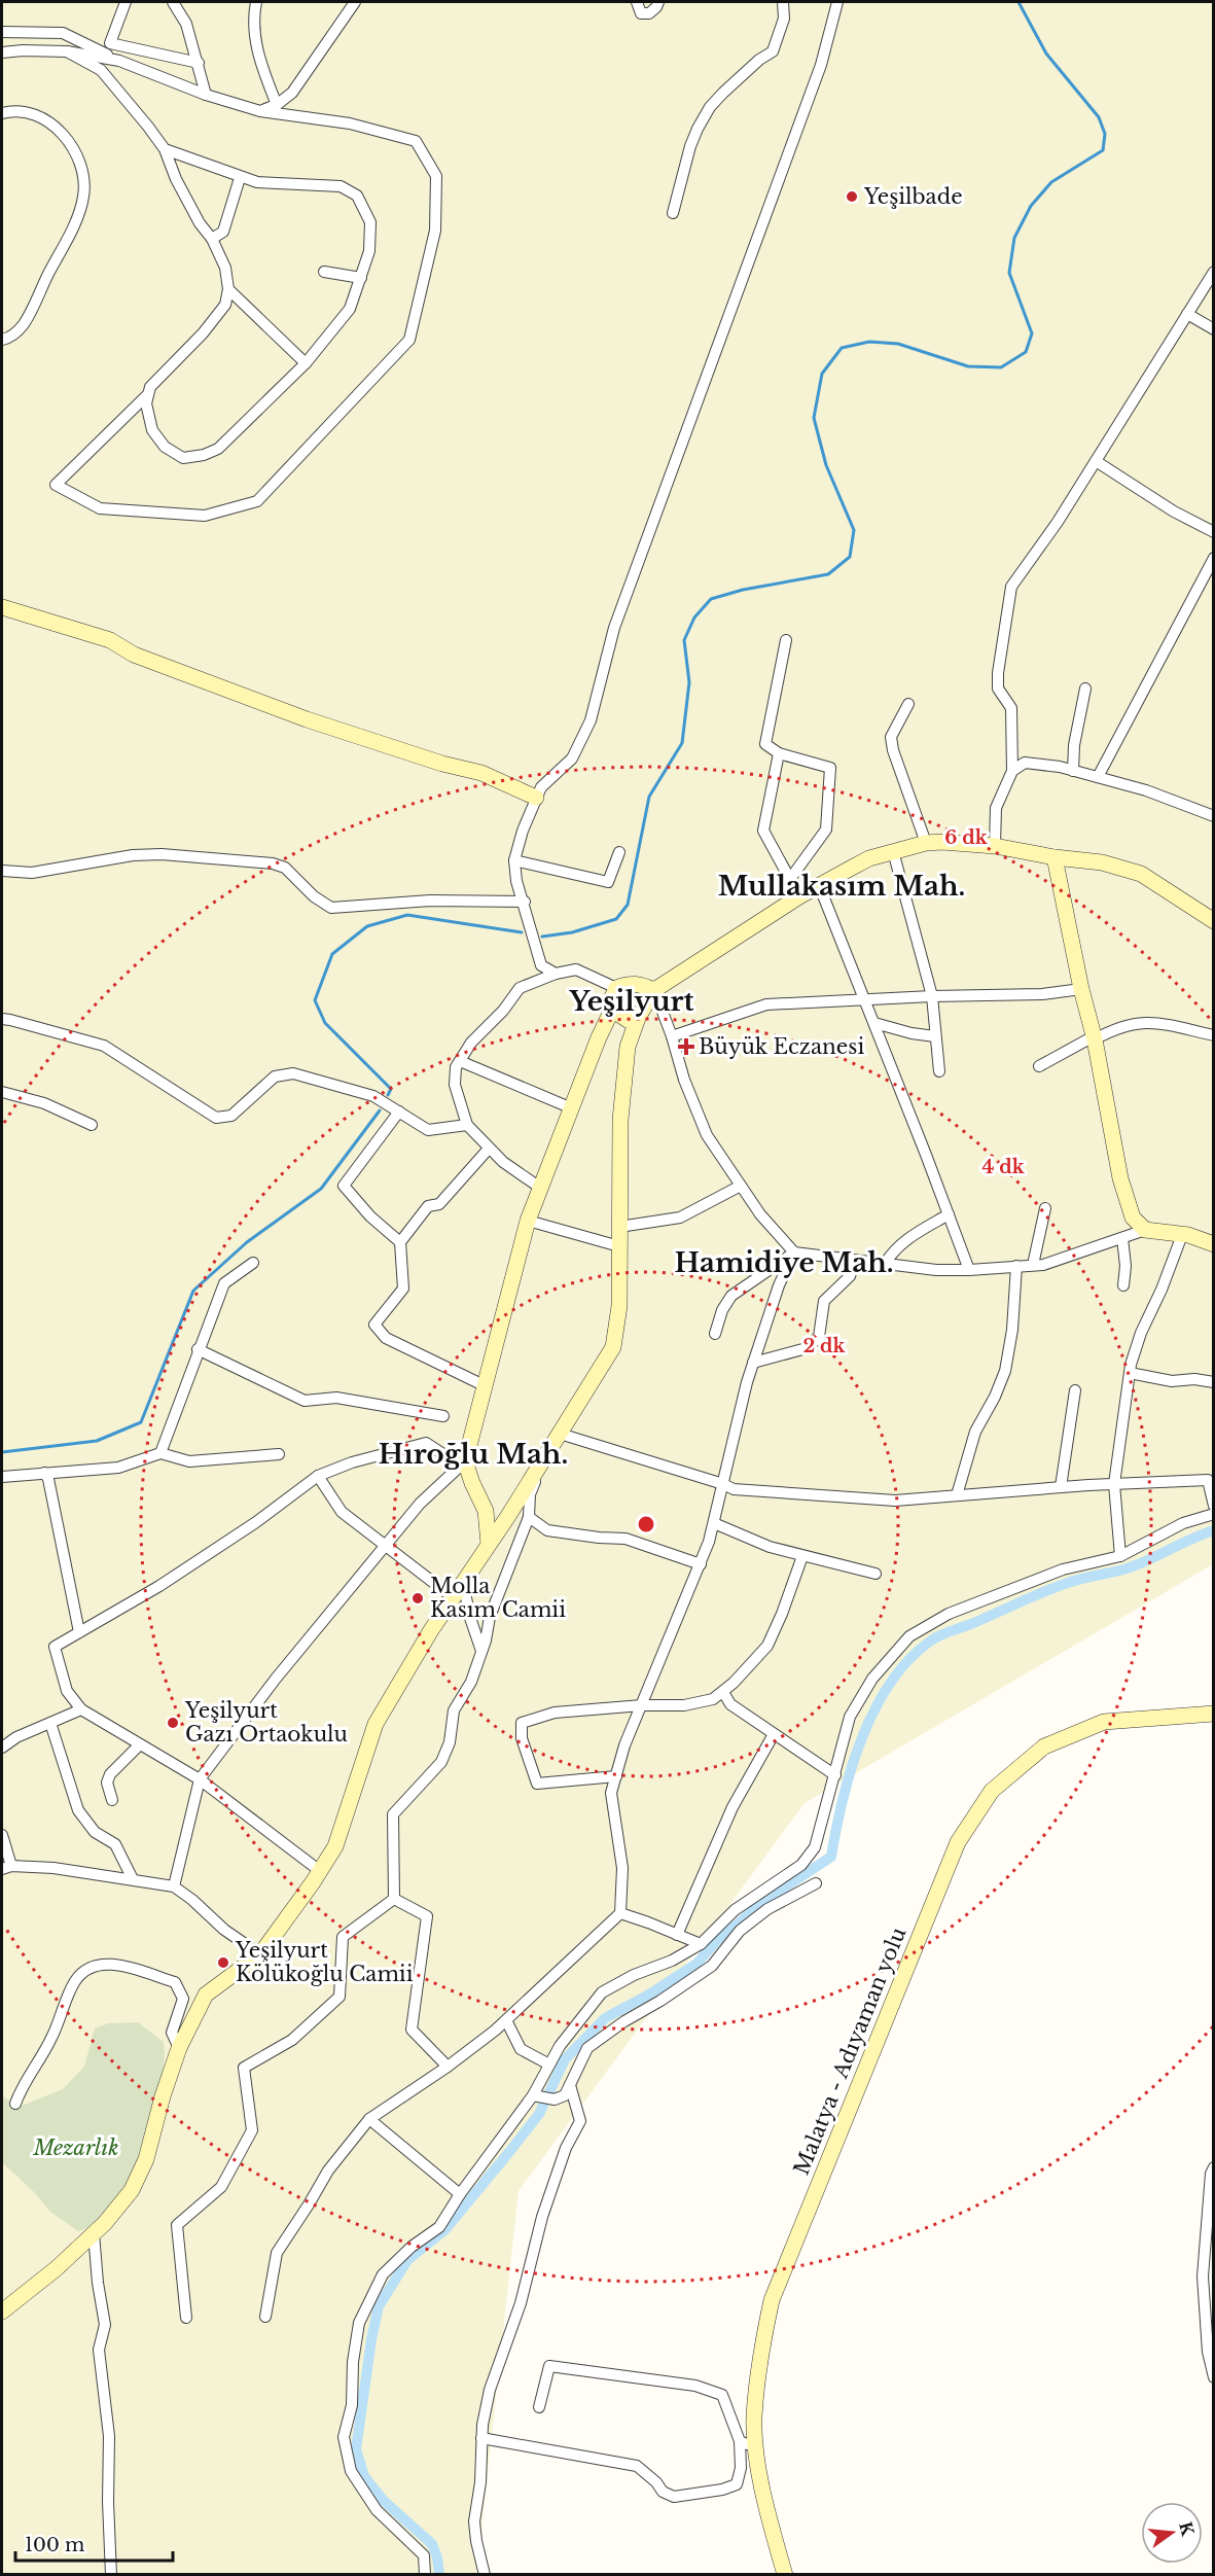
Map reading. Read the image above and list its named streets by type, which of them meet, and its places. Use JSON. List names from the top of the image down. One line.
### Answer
{"streets":{"main road":["Malatya - Adıyaman yolu"]},"districts":["Mullakasım Mah.","Yeşilyurt","Hamidiye Mah.","Hıroğlu Mah."],"parks":["Mezarlık"],"places":{"other":["Yeşilbade","Molla Kasım Camii","Yeşilyurt Gazı Ortaokulu","Yeşilyurt Kölükoğlu Camii"],"health":["Büyük Eczanesi"]},"scale_bar":"100 m","north":"right","rings":["6 dk","4 dk","2 dk"]}
